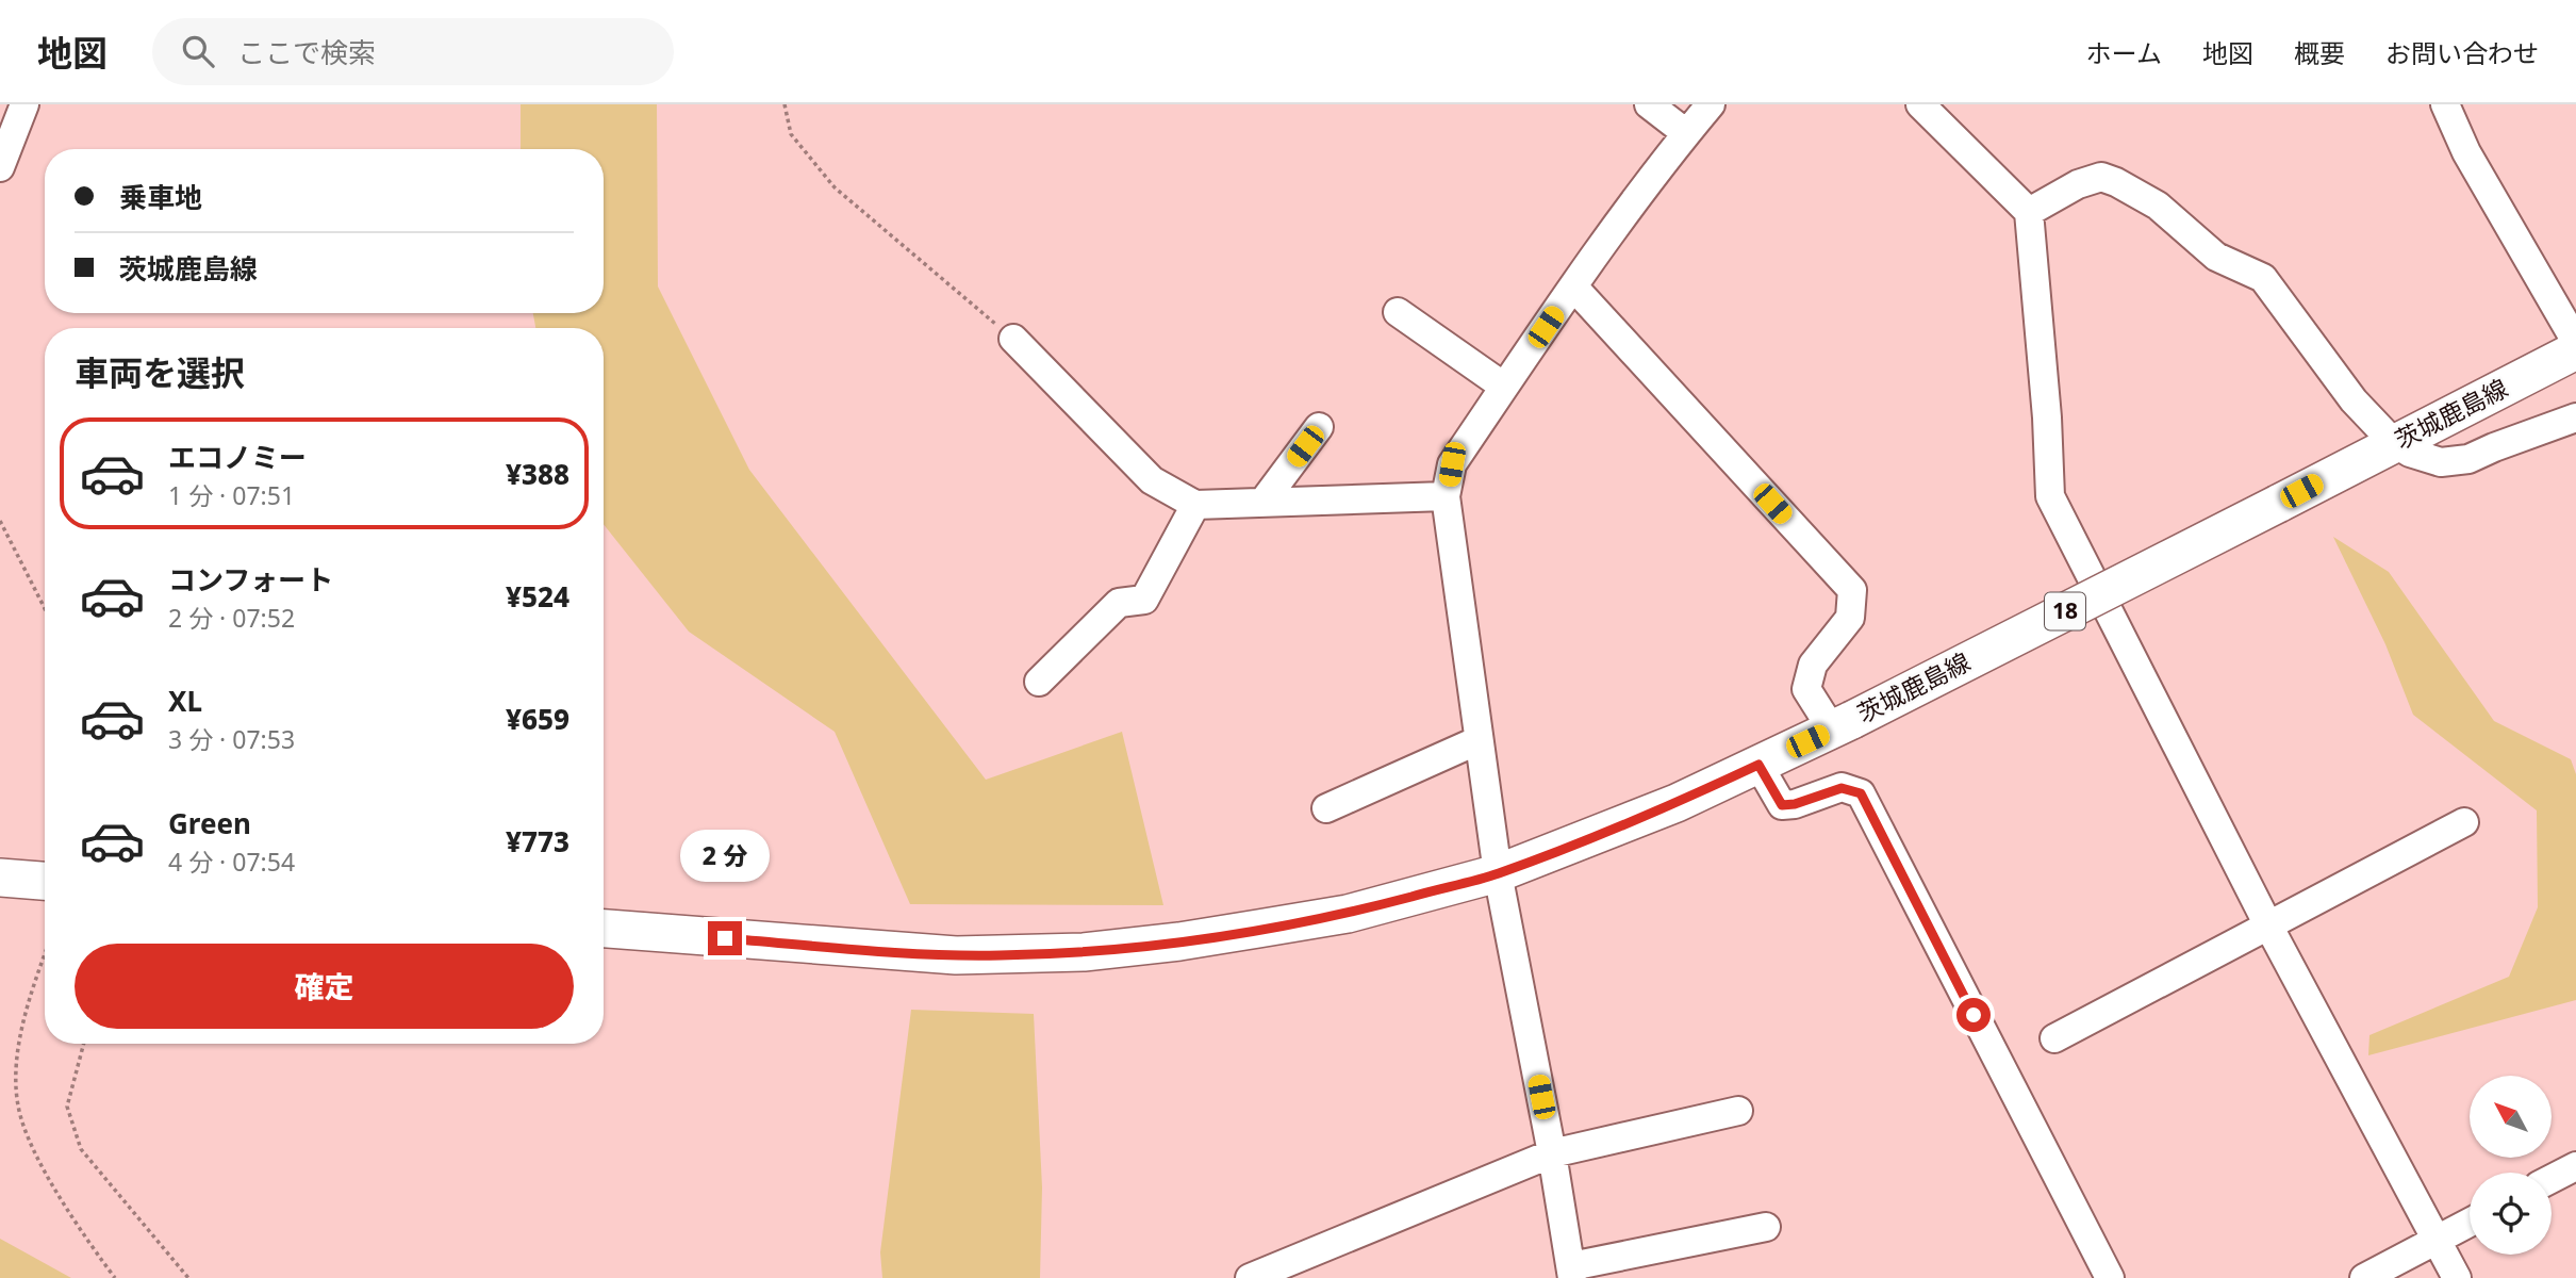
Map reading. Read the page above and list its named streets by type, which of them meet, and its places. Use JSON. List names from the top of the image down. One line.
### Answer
{"streets":{"main road":["茨城鹿島線","18"]},"north":"top left","page":{"header":"地図","search":"ここで検索","nav":["ホーム","地図","概要","お問い合わせ"],"banner":["乗車地","茨城鹿島線"],"heading":"車両を選択","list":[{"name":"エコノミー","note":"1 分 · 07:51","value":"¥388"},{"name":"コンフォート","note":"2 分 · 07:52","value":"¥524"},{"name":"XL","note":"3 分 · 07:53","value":"¥659"},{"name":"Green","note":"4 分 · 07:54","value":"¥773"}],"bubble":"2 分","buttons":"確定"}}
